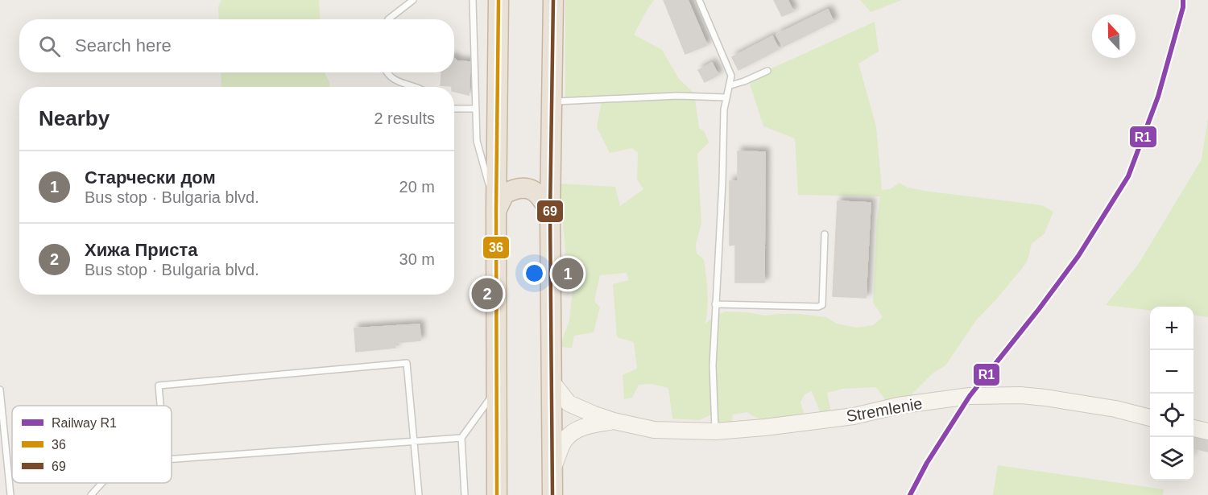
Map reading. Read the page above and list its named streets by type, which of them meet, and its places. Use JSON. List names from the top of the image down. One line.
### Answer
{"streets":{"street":["Stremlenie"]},"lines":["rail line R1","transit line 36","transit line 69"],"legend":["Railway R1","36","69"],"north":"top","page":{"search":"Search here","heading":["Nearby","2 results"],"list":[{"mark":"1","name":"Старчески дом","note":"Bus stop · Bulgaria blvd.","value":"20 m"},{"mark":"2","name":"Хижа Приста","note":"Bus stop · Bulgaria blvd.","value":"30 m"}],"pins":["1","2"],"map_buttons":["+","−"]}}
